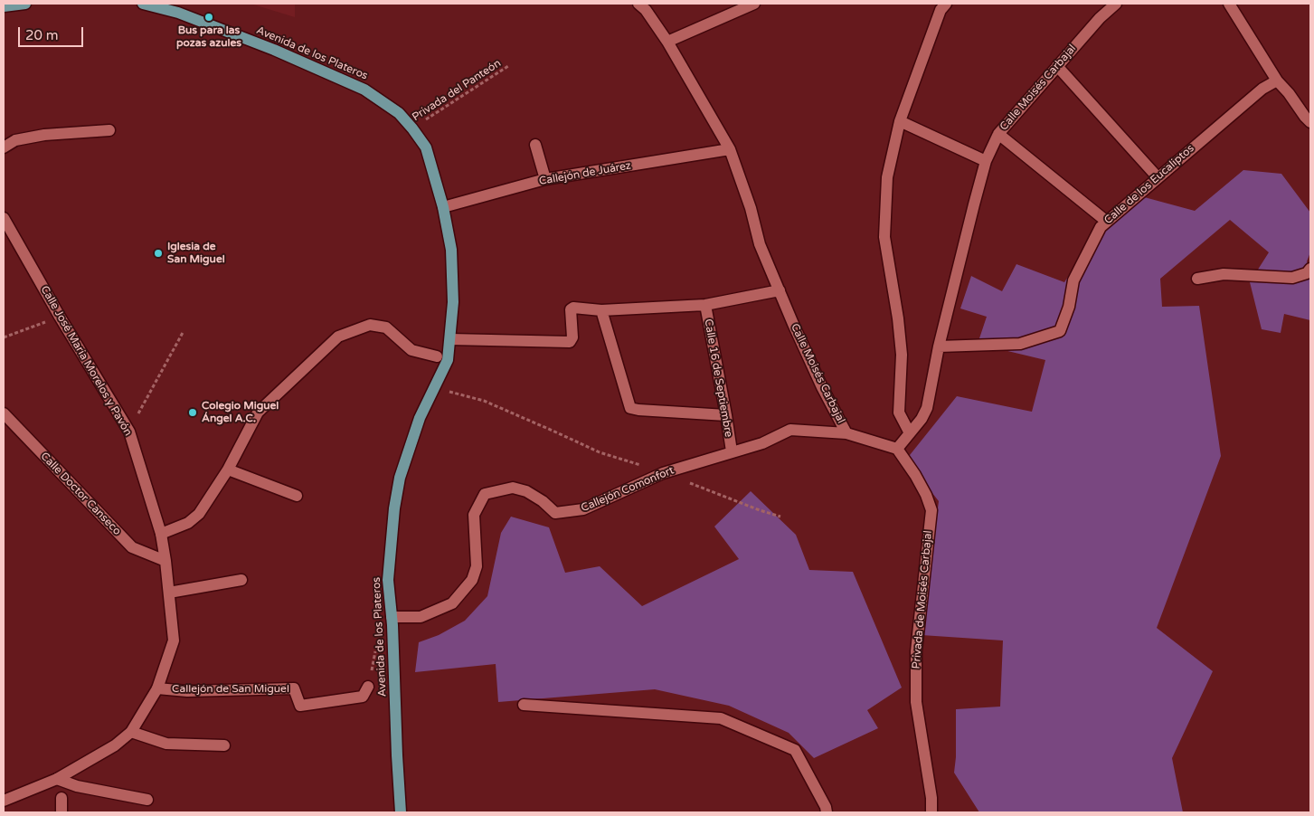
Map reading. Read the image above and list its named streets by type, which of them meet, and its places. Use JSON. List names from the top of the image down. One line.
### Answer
{"streets":{"main road":["Avenida de los Plateros"],"street":["Calle Moisés Carbajal","Callejón de Juárez","Calle de los Eucaliptos","Calle José María Morelos y Pavón","Calle 16 de Septiembre","Callejón Comonfort","Calle Doctor Canseco","Privada de Moisés Carbajal","Callejón de San Miguel"],"path":["Privada del Panteón"]},"crossings":[["Avenida de los Plateros","Privada del Panteón"],["Avenida de los Plateros","Callejón de Juárez"],["Avenida de los Plateros","Callejón Comonfort"],["Calle Moisés Carbajal","Callejón de Juárez"],["Calle Moisés Carbajal","Calle de los Eucaliptos"],["Calle Moisés Carbajal","Callejón Comonfort"],["Calle Moisés Carbajal","Privada de Moisés Carbajal"],["Calle José María Morelos y Pavón","Calle Doctor Canseco"],["Calle José María Morelos y Pavón","Callejón de San Miguel"],["Calle 16 de Septiembre","Callejón Comonfort"]],"places":["Bus para las pozas azules","Iglesia de San Miguel","Colegio Miguel Ángel A.C."],"scale_bar":"20 m"}
